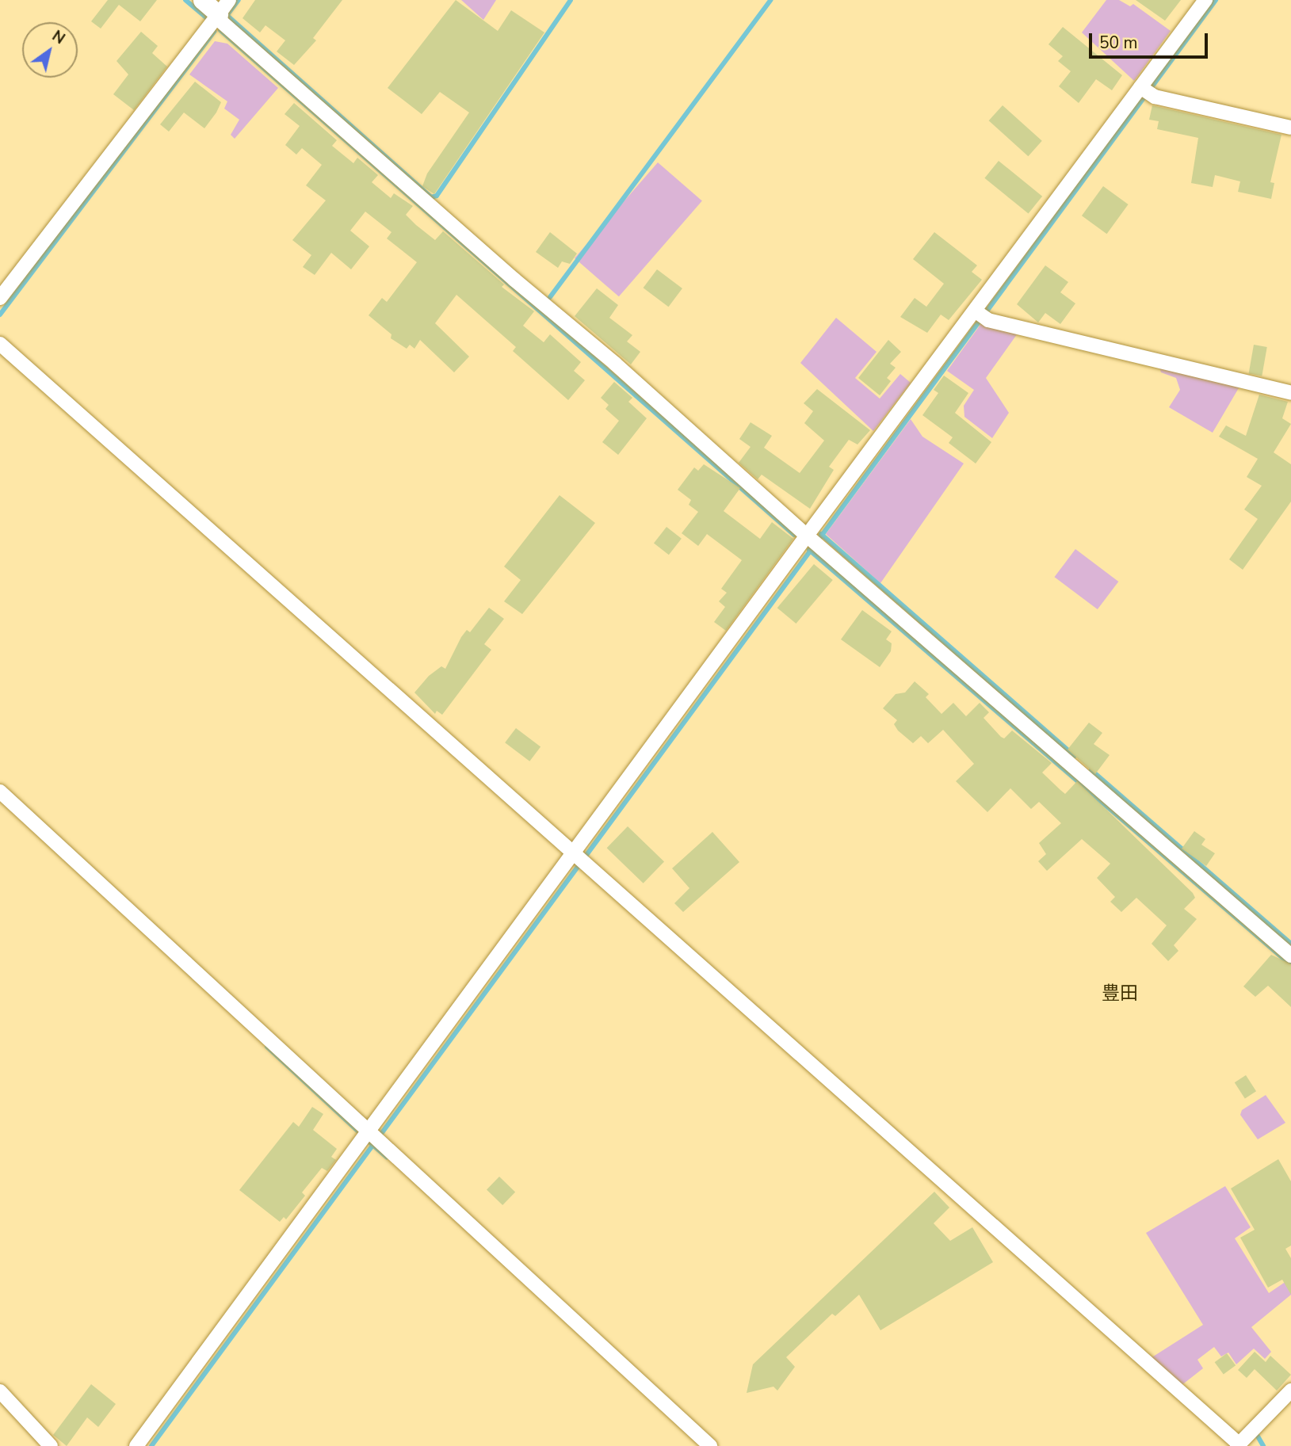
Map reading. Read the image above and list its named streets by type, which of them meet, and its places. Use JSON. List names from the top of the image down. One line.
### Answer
{"districts":["豊田"],"scale_bar":"50 m","north":"top right"}
